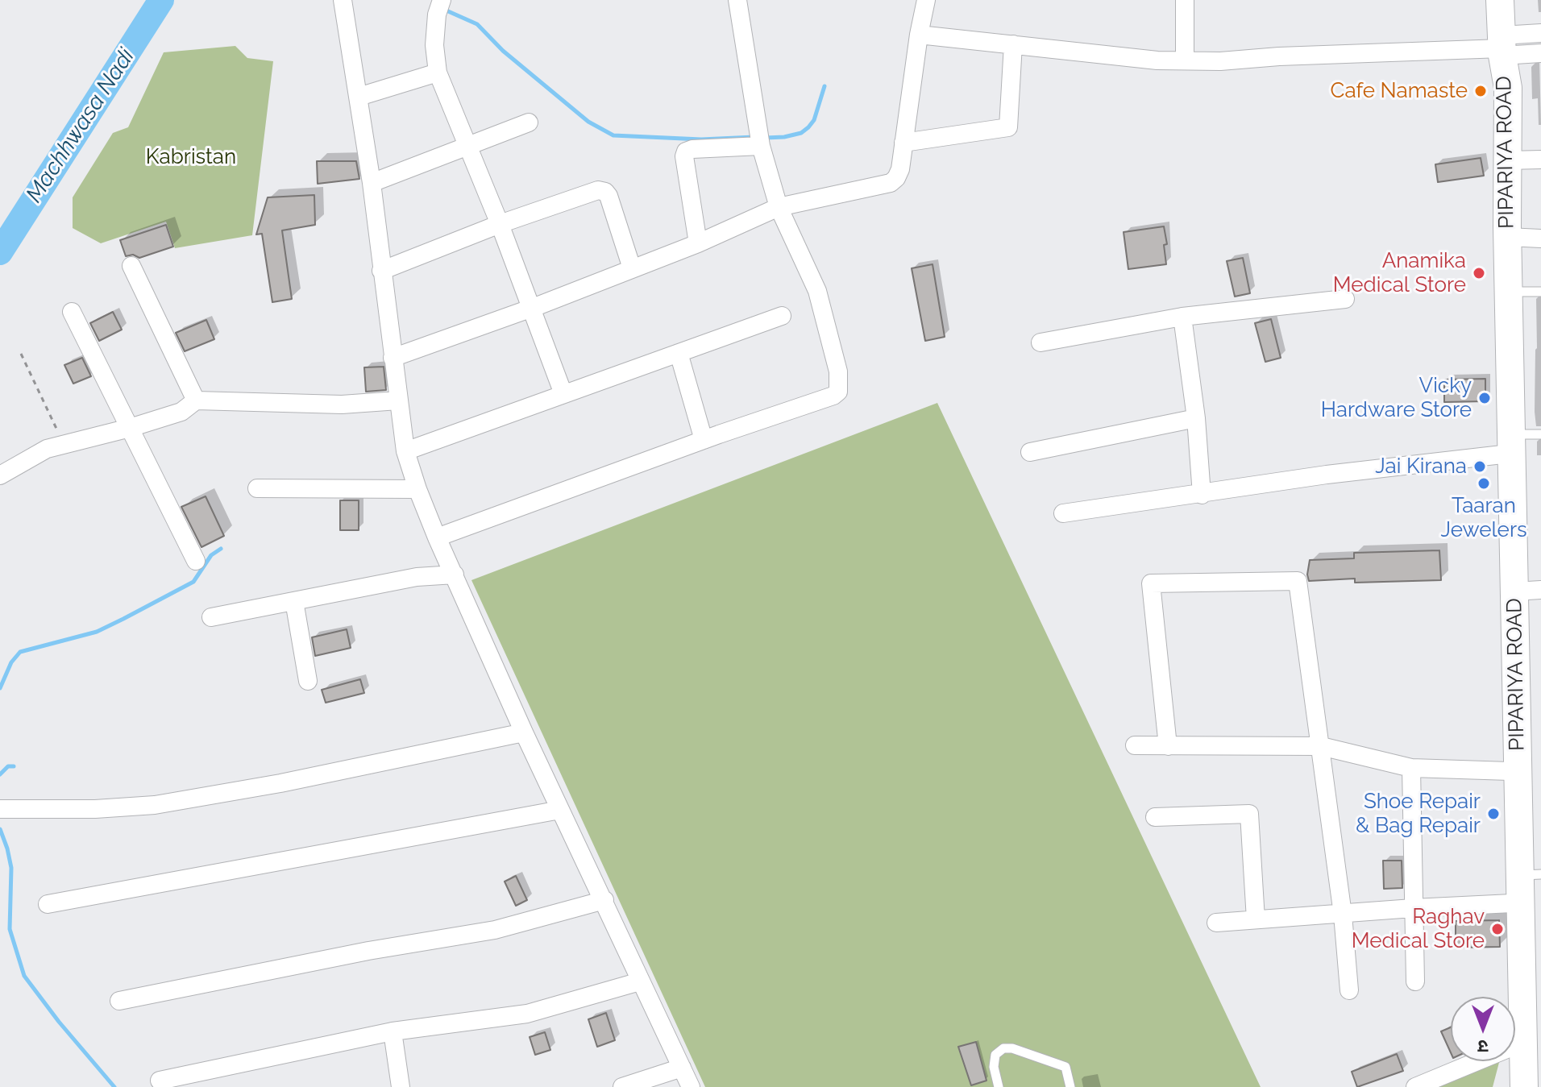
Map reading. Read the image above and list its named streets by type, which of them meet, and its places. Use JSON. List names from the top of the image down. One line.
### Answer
{"streets":{"main road":["PIPARIYA ROAD"]},"water":["Machhwasa Nadi"],"parks":["Kabristan"],"places":["Cafe Namaste","Anamika Medical Store","Vicky Hardware Store","Jai Kirana","Taaran Jewelers","Shoe Repair & Bag Repair","Raghav Medical Store"],"north":"bottom"}
